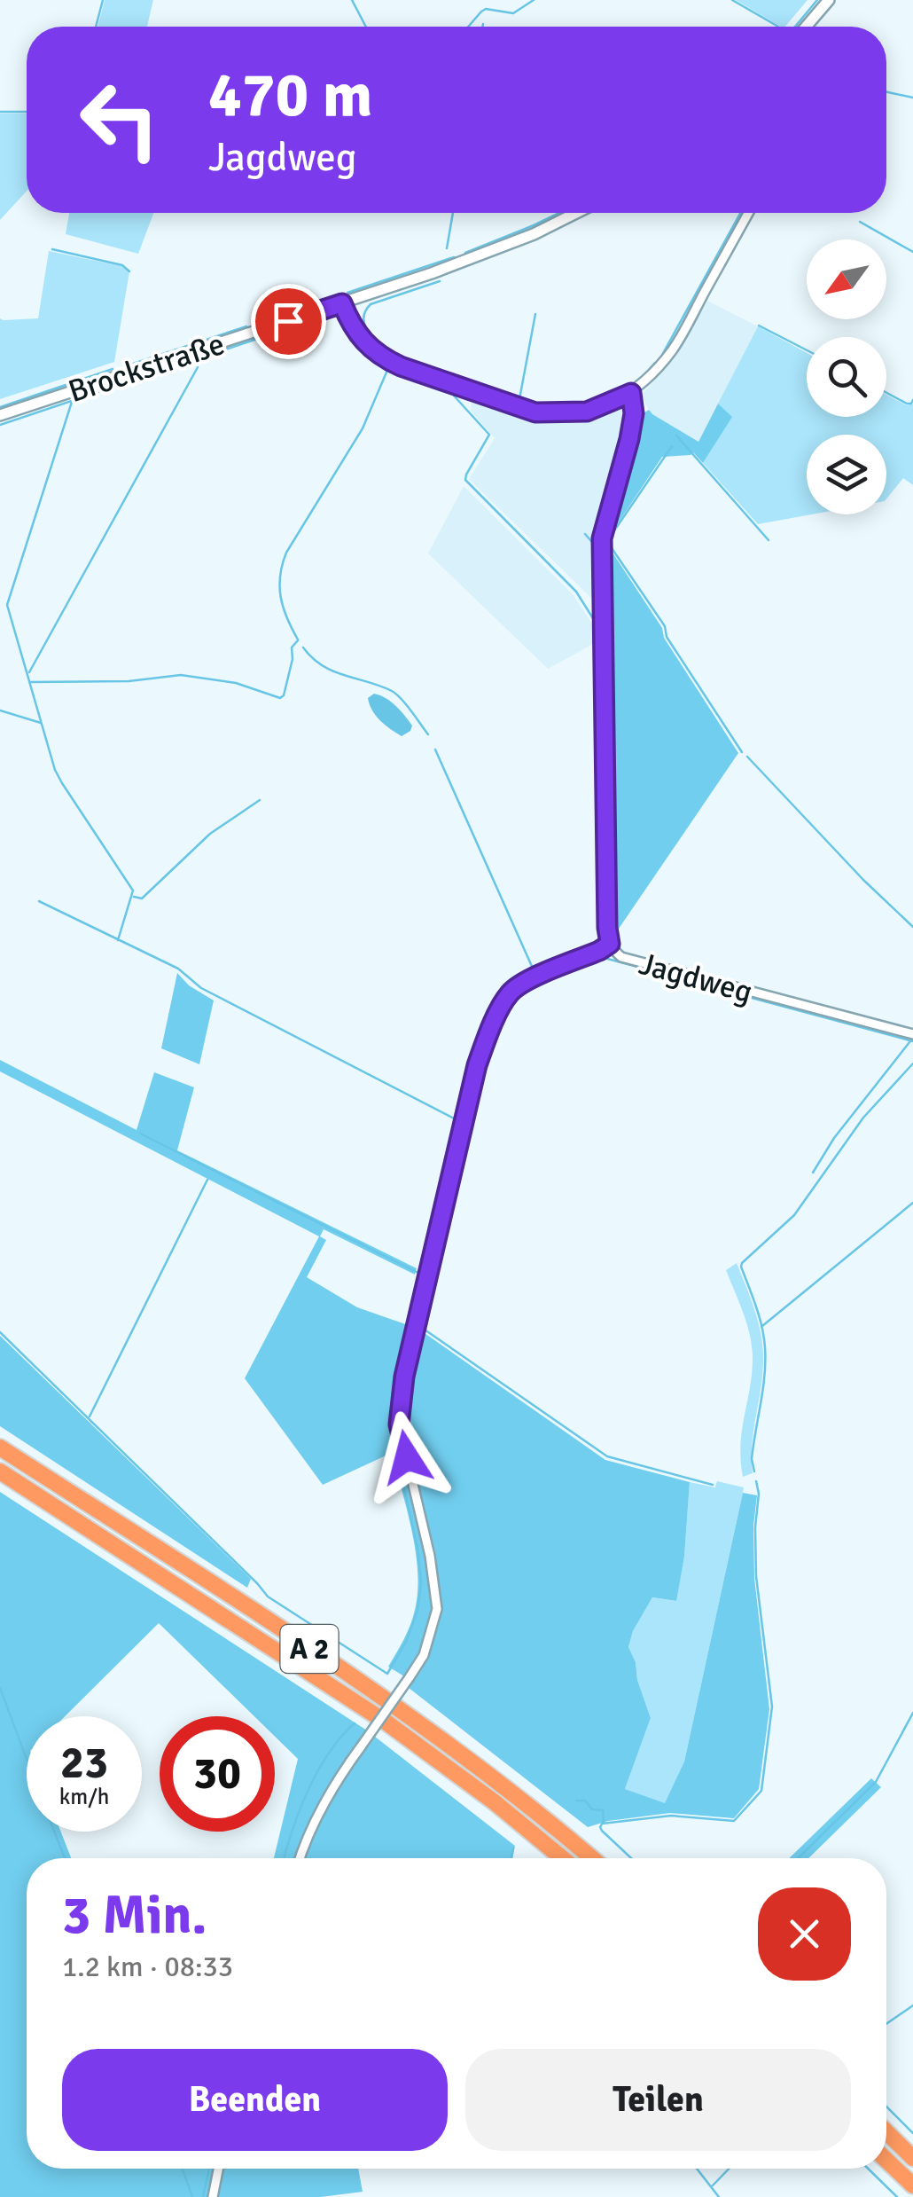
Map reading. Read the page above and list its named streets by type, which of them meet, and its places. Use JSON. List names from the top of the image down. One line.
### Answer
{"streets":{"highway":["A 2"],"street":["Brockstraße","Jagdweg"]},"north":"bottom left","page":{"turn":["470 m","Jagdweg"],"speed":"23 km/h","limit":"30","heading":["3 Min.","1.2 km · 08:33"],"buttons":["Beenden","Teilen"]}}
